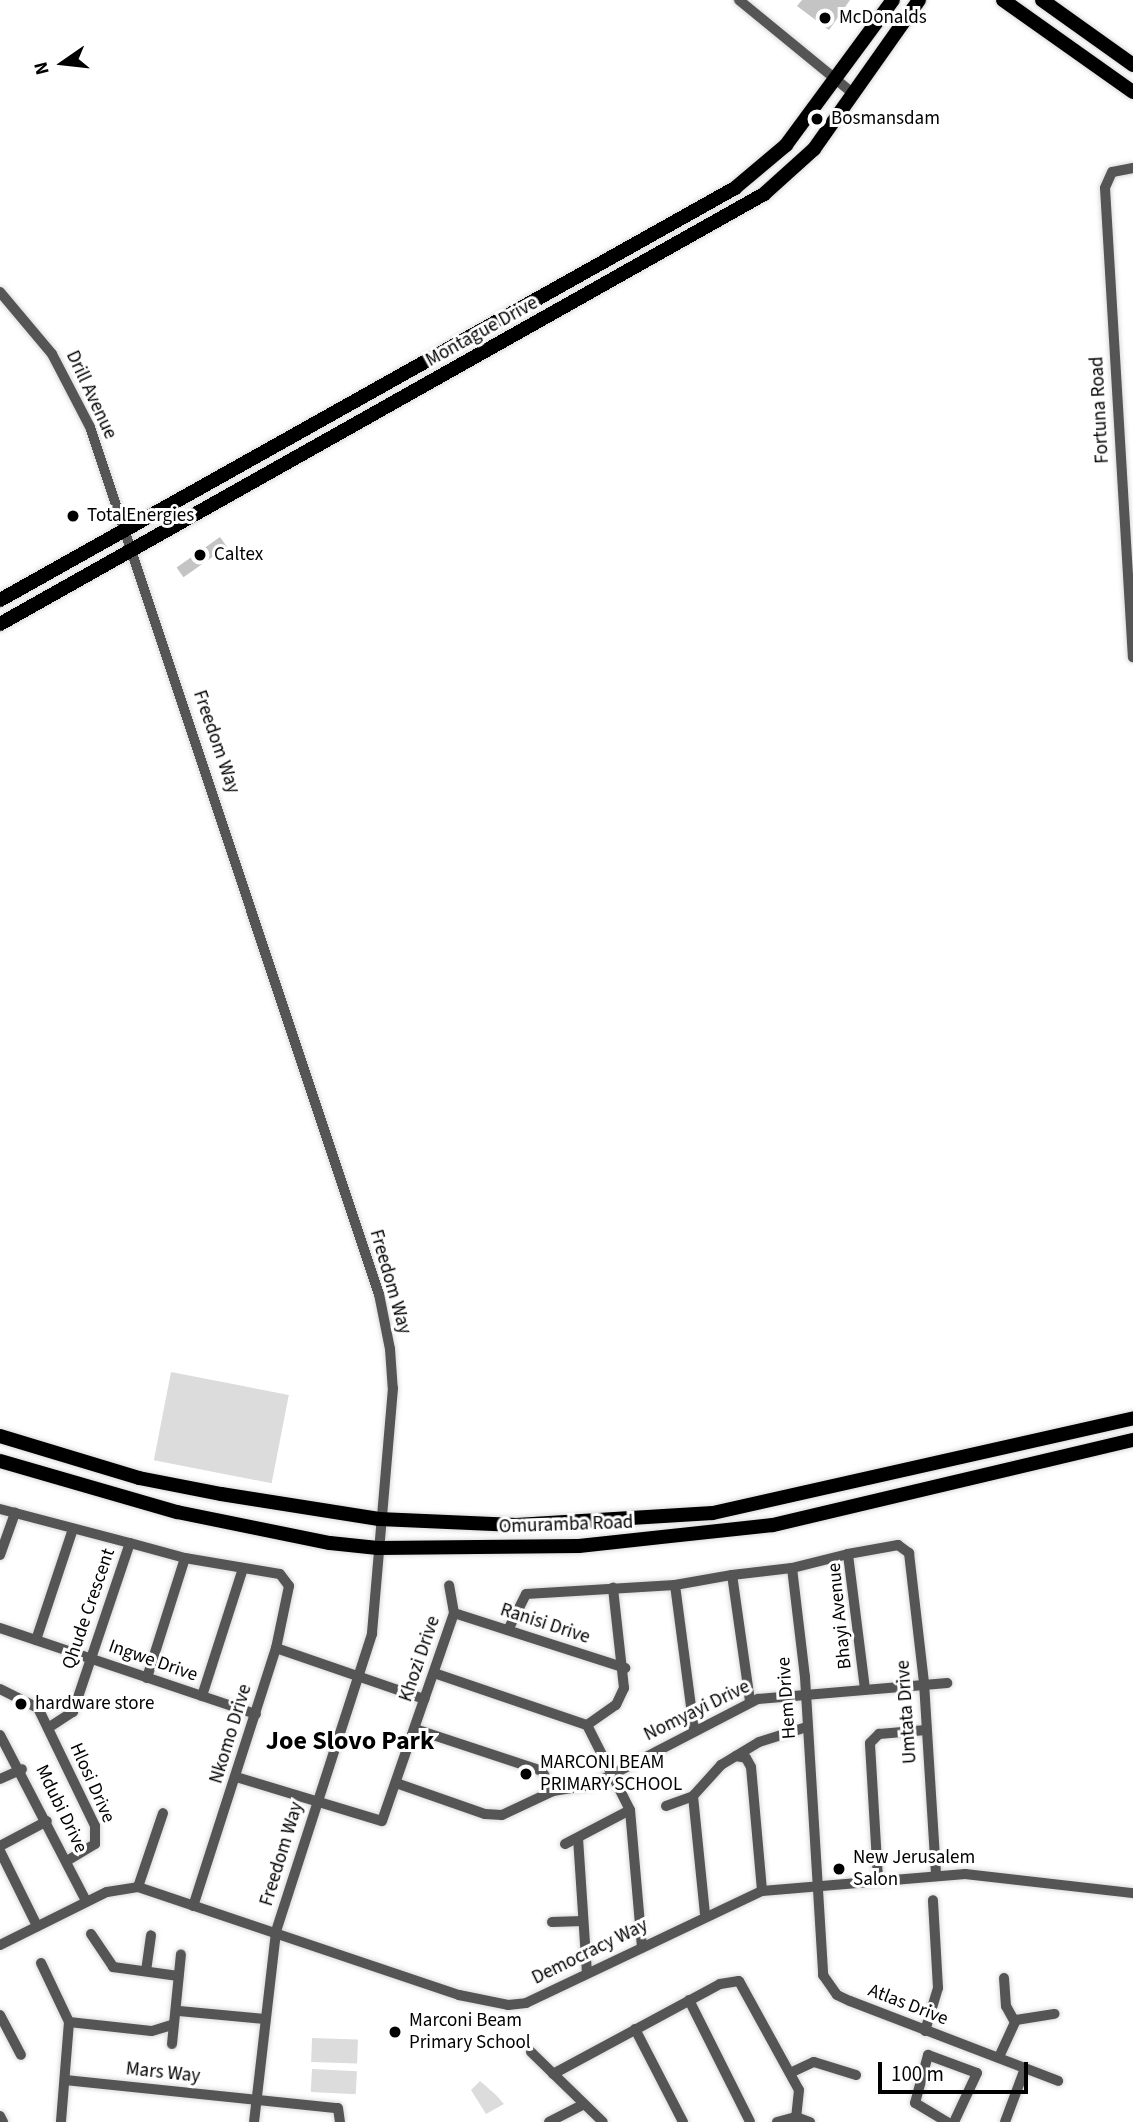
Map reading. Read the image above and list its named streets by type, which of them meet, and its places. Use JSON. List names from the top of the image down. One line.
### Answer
{"streets":{"main road":["Montague Drive","Omuramba Road"],"street":["Drill Avenue","Fortuna Road","Freedom Way","Qhude Crescent","Bhayi Avenue","Ranisi Drive","Khozi Drive","Ingwe Drive","Hem Drive","Nomyayi Drive","Umtata Drive","Nkomo Drive","Hlosi Drive","Mdubi Drive","Democracy Way","Atlas Drive","Mars Way"]},"crossings":[["Montague Drive","Drill Avenue"],["Montague Drive","Freedom Way"],["Drill Avenue","Freedom Way"],["Freedom Way","Omuramba Road"],["Freedom Way","Khozi Drive"],["Freedom Way","Democracy Way"],["Freedom Way","Mars Way"],["Qhude Crescent","Ingwe Drive"],["Qhude Crescent","Nkomo Drive"],["Qhude Crescent","Hlosi Drive"],["Bhayi Avenue","Nomyayi Drive"],["Bhayi Avenue","Umtata Drive"],["Ranisi Drive","Khozi Drive"],["Khozi Drive","Nomyayi Drive"],["Ingwe Drive","Nkomo Drive"],["Hem Drive","Nomyayi Drive"],["Hem Drive","Democracy Way"],["Hem Drive","Atlas Drive"],["Nomyayi Drive","Umtata Drive"],["Umtata Drive","Democracy Way"],["Nkomo Drive","Democracy Way"],["Hlosi Drive","Mdubi Drive"],["Democracy Way","Atlas Drive"]],"districts":["Joe Slovo Park"],"places":["McDonalds","Bosmansdam","TotalEnergies","Caltex","hardware store","MARCONI BEAM PRIMARY SCHOOL","New Jerusalem Salon","Marconi Beam Primary School"],"scale_bar":"100 m","north":"left"}
